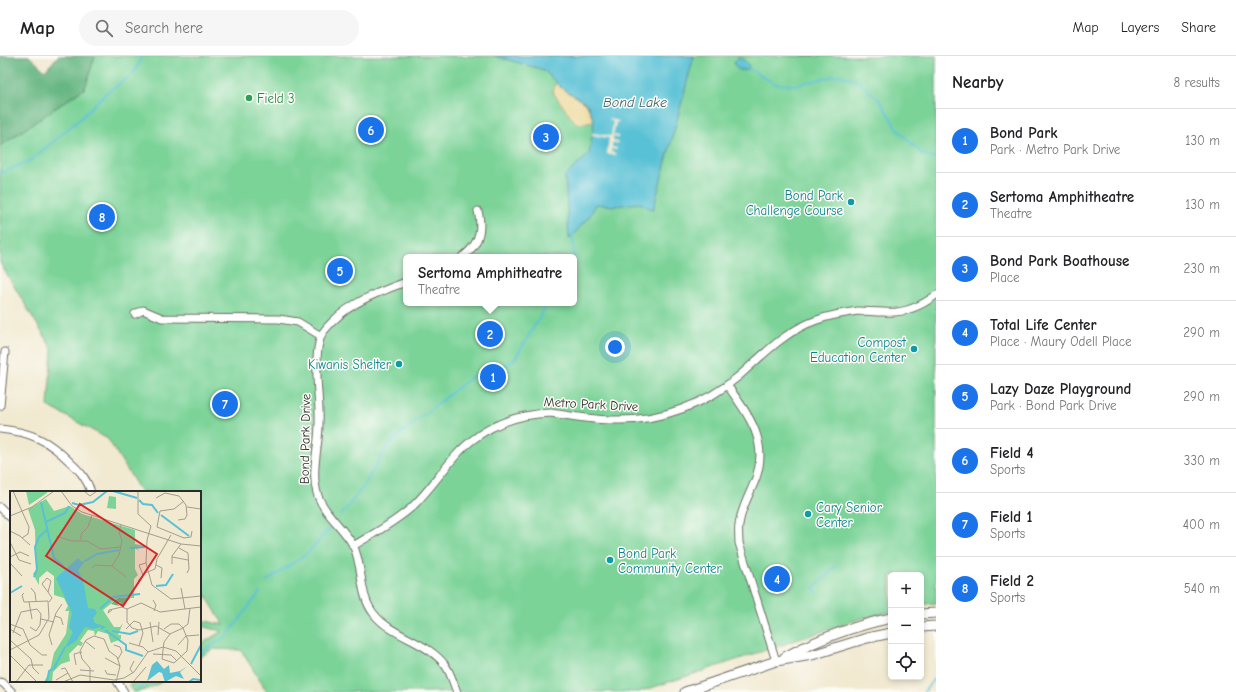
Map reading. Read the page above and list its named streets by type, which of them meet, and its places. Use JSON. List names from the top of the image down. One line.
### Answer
{"streets":{"street":["Metro Park Drive","Bond Park Drive"]},"crossings":[["Metro Park Drive","Bond Park Drive"]],"water":["Bond Lake"],"places":["Field 3","Bond Park Challenge Course","Compost Education Center","Kiwanis Shelter","Cary Senior Center","Bond Park Community Center"],"page":{"header":"Map","search":"Search here","nav":["Map","Layers","Share"],"heading":["Nearby","8 results"],"list":[{"mark":"1","name":"Bond Park","note":"Park · Metro Park Drive","value":"130 m"},{"mark":"2","name":"Sertoma Amphitheatre","note":"Theatre","value":"130 m"},{"mark":"3","name":"Bond Park Boathouse","note":"Place","value":"230 m"},{"mark":"4","name":"Total Life Center","note":"Place · Maury Odell Place","value":"290 m"},{"mark":"5","name":"Lazy Daze Playground","note":"Park · Bond Park Drive","value":"290 m"},{"mark":"6","name":"Field 4","note":"Sports","value":"330 m"},{"mark":"7","name":"Field 1","note":"Sports","value":"400 m"},{"mark":"8","name":"Field 2","note":"Sports","value":"540 m"}],"pins":["6","3","8","5","2","1","7","4"],"popup":["Sertoma Amphitheatre","Theatre"],"map_buttons":["+","−"]}}
